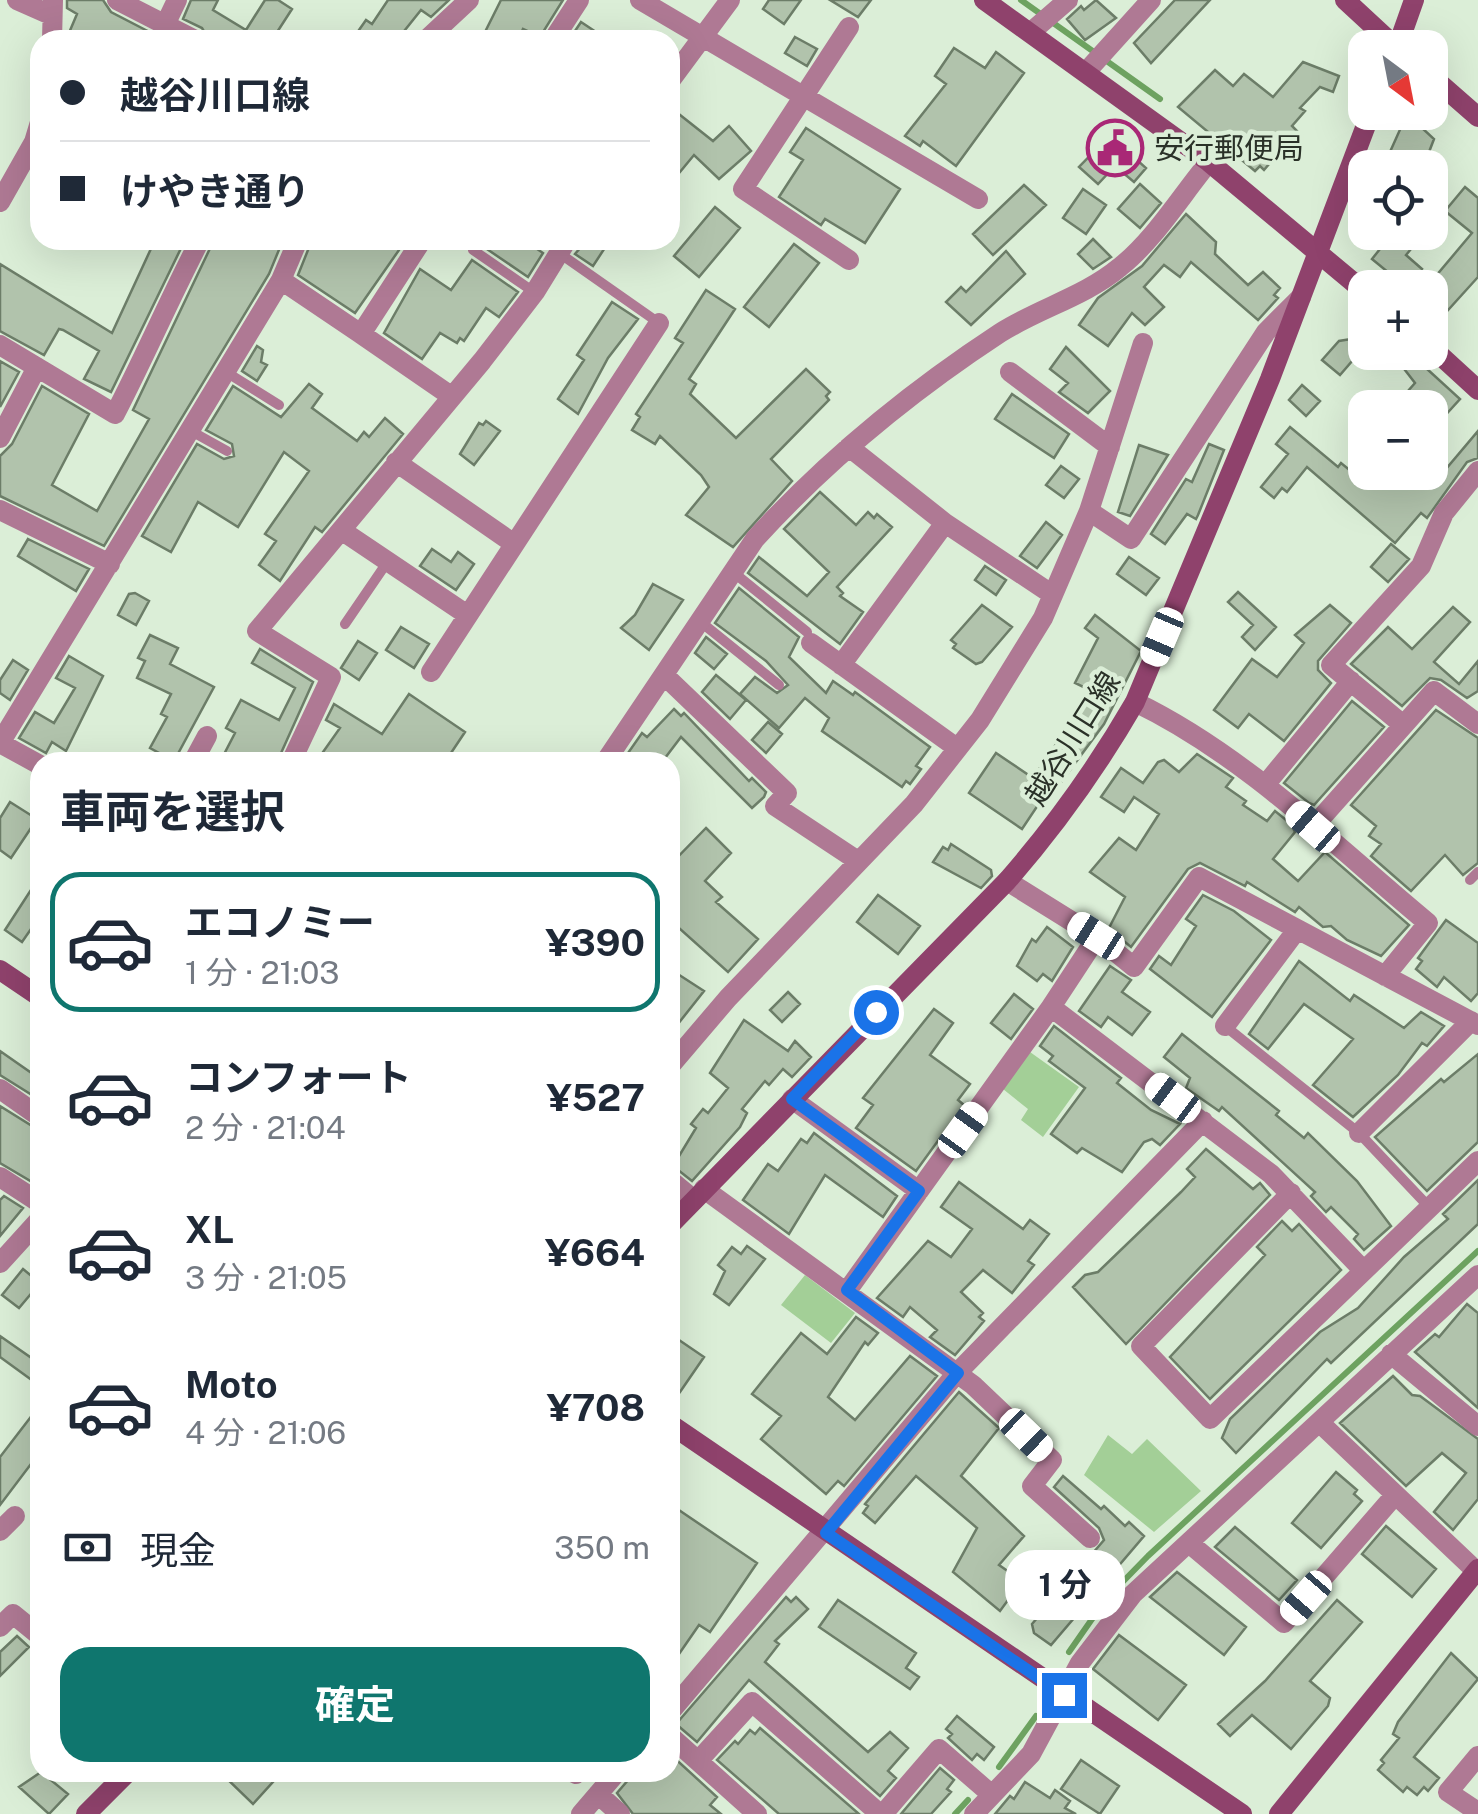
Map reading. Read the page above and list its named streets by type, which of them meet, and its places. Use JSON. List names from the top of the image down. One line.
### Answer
{"streets":{"main road":["越谷川口線"]},"places":{"public building":["安行郵便局"]},"north":"bottom right","page":{"map_buttons":["+","−"],"banner":["越谷川口線","けやき通り"],"heading":"車両を選択","list":[{"name":"エコノミー","note":"1 分 · 21:03","value":"¥390"},{"name":"コンフォート","note":"2 分 · 21:04","value":"¥527"},{"name":"XL","note":"3 分 · 21:05","value":"¥664"},{"name":"Moto","note":"4 分 · 21:06","value":"¥708"}],"pay":["現金","350 m"],"bubble":"1 分","buttons":"確定"}}
